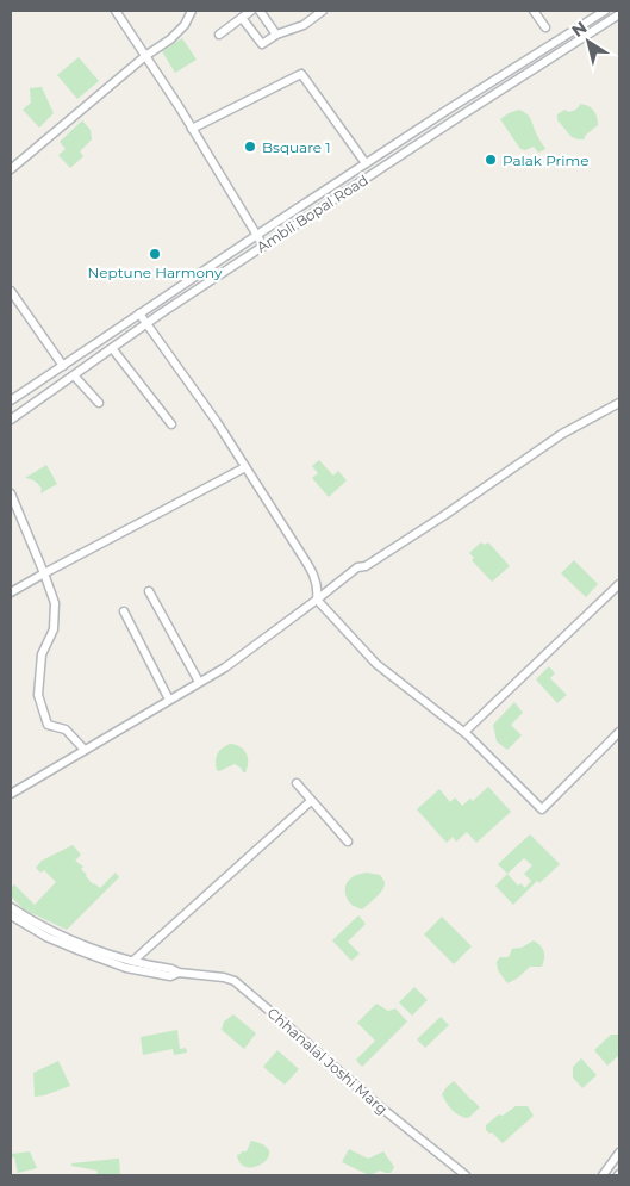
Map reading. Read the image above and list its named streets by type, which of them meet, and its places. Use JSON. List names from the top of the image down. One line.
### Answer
{"streets":{"street":["Ambli Bopal Road","Chhanalal Joshi Marg"]},"places":["Bsquare 1","Palak Prime","Neptune Harmony"],"north":"top left"}
